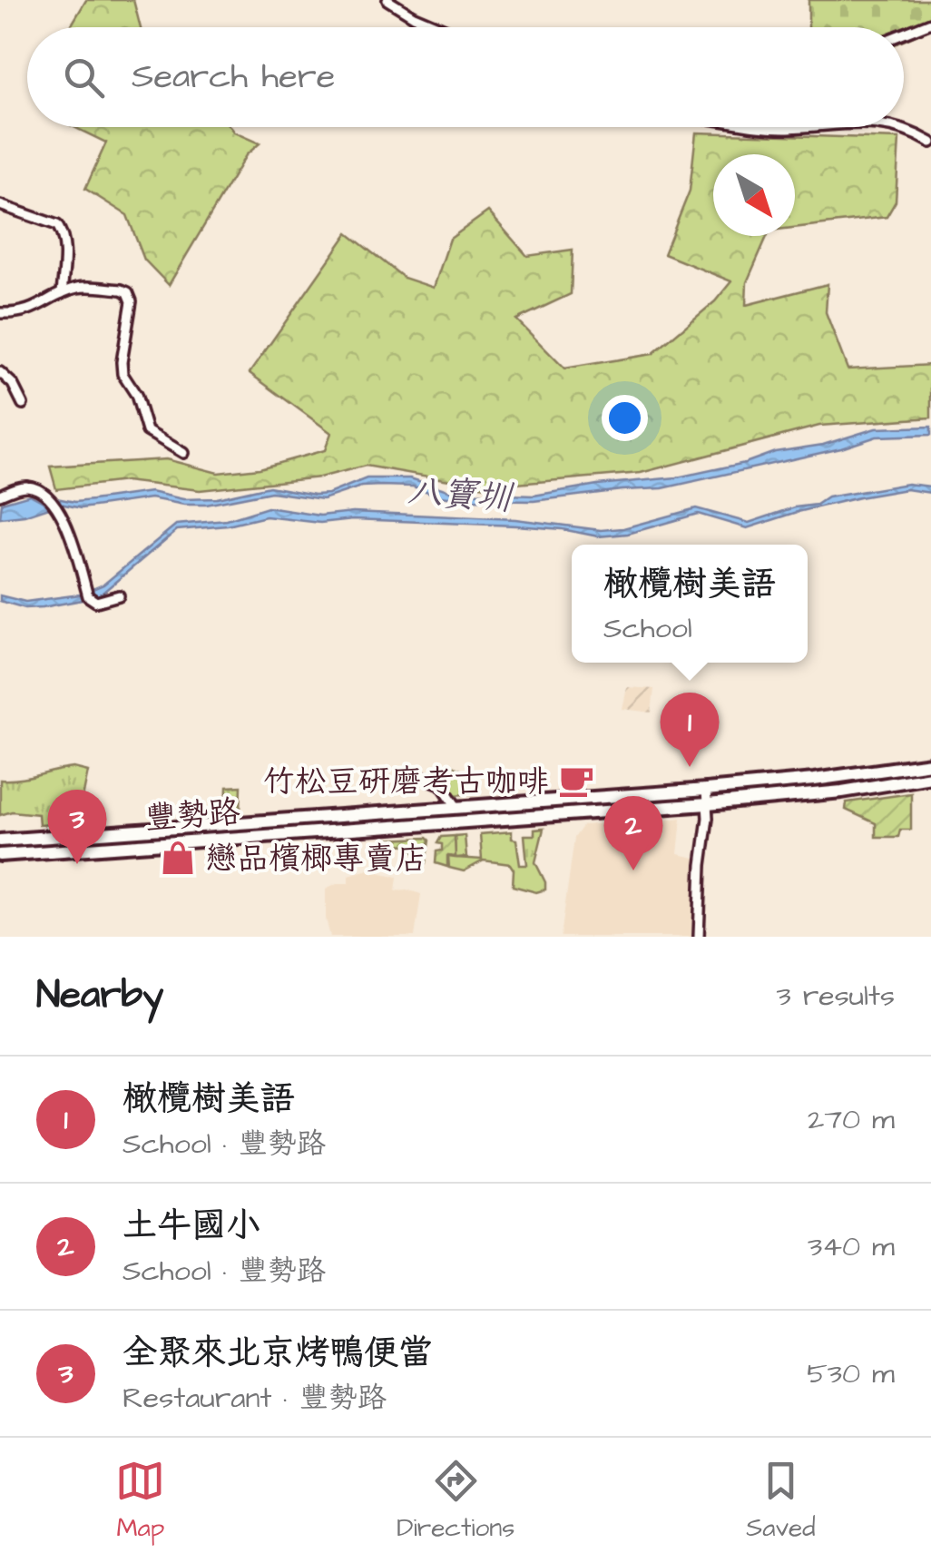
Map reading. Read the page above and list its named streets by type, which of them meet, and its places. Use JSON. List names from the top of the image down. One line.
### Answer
{"streets":{"main road":["豐勢路"]},"water":["八寶圳"],"places":{"cafe":["竹松豆研磨考古咖啡"],"shop":["戀品檳榔專賣店"]},"north":"bottom right","page":{"search":"Search here","popup":["橄欖樹美語","School"],"pins":["1","3","2"],"heading":["Nearby","3 results"],"list":[{"mark":"1","name":"橄欖樹美語","note":"School · 豐勢路","value":"270 m"},{"mark":"2","name":"土牛國小","note":"School · 豐勢路","value":"340 m"},{"mark":"3","name":"全聚來北京烤鴨便當","note":"Restaurant · 豐勢路","value":"530 m"}],"nav":["Map","Directions","Saved"]}}
